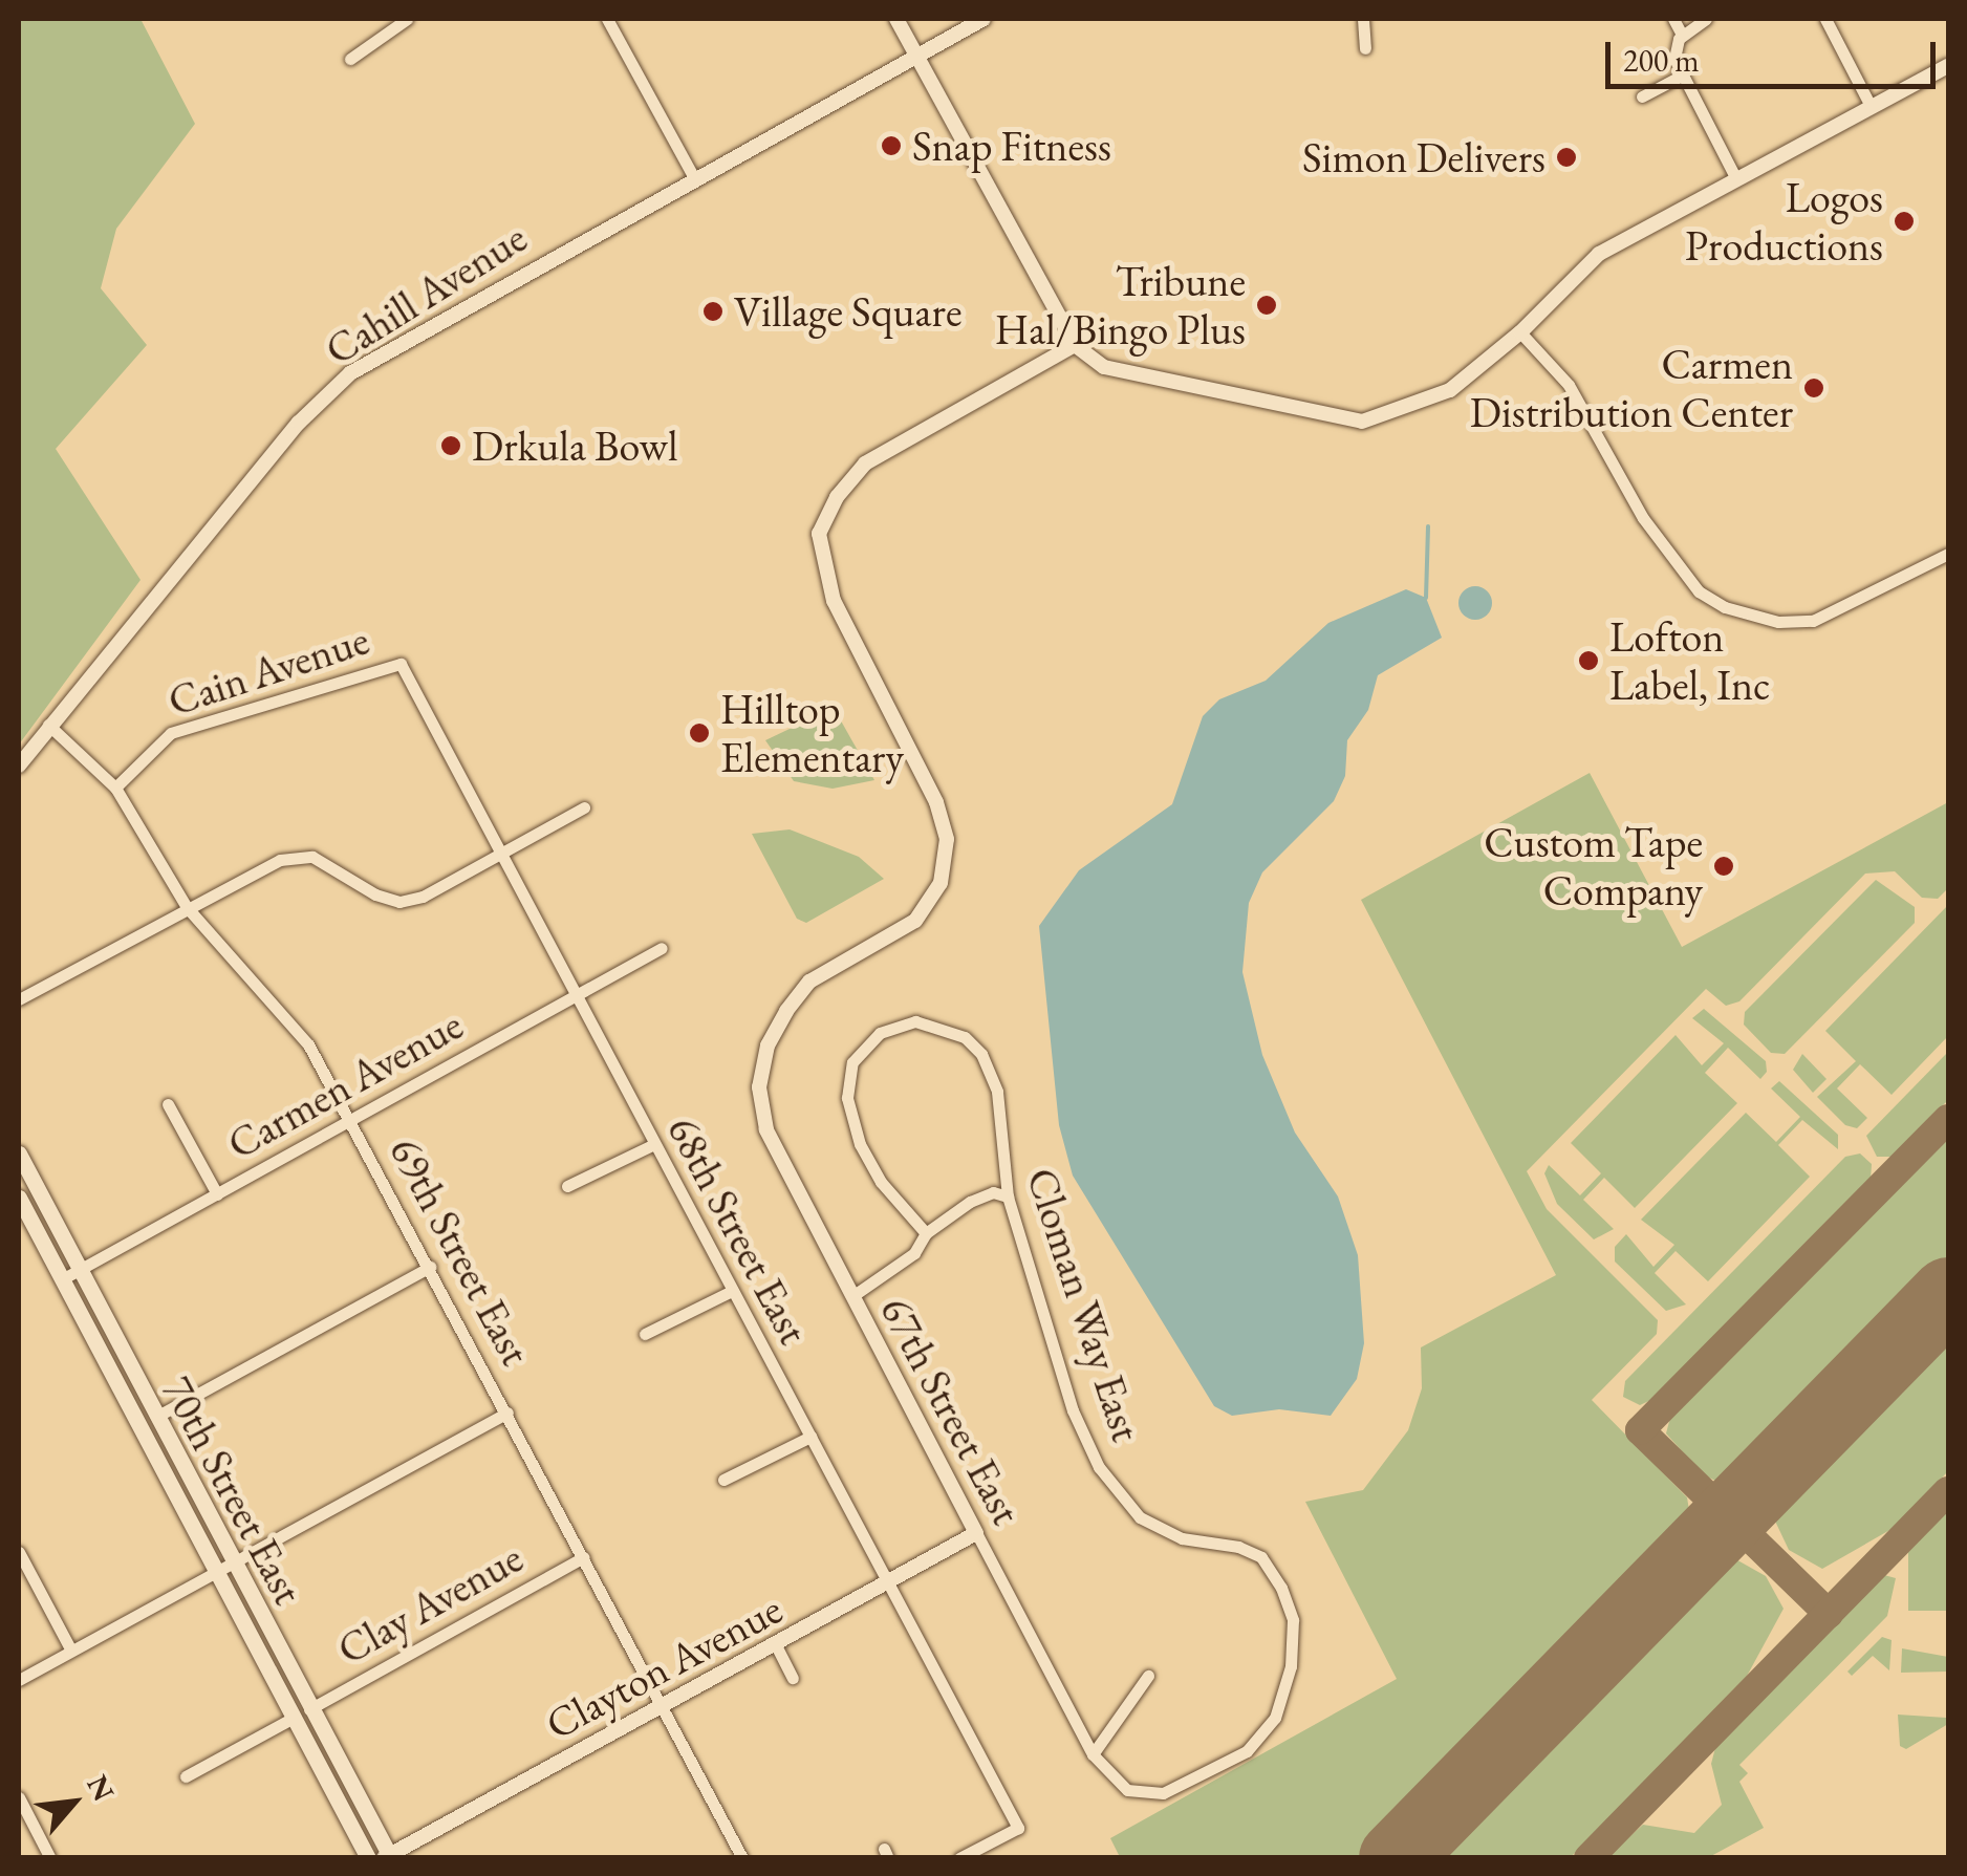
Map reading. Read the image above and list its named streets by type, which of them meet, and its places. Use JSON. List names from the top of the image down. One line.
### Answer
{"streets":{"main road":["70th Street East"],"street":["Cahill Avenue","Cain Avenue","Carmen Avenue","68th Street East","69th Street East","Cloman Way East","67th Street East","Clay Avenue","Clayton Avenue"]},"crossings":[["Cahill Avenue","69th Street East"],["Cain Avenue","68th Street East"],["Cain Avenue","69th Street East"],["Carmen Avenue","68th Street East"],["Carmen Avenue","69th Street East"],["Carmen Avenue","70th Street East"],["68th Street East","Clayton Avenue"],["69th Street East","Clay Avenue"],["69th Street East","Clayton Avenue"],["Cloman Way East","67th Street East"],["67th Street East","Clayton Avenue"],["70th Street East","Clay Avenue"],["70th Street East","Clayton Avenue"]],"places":["Snap Fitness","Simon Delivers","Logos Productions","Tribune Hal/Bingo Plus","Village Square","Carmen Distribution Center","Drkula Bowl","Lofton Label, Inc","Hilltop Elementary","Custom Tape Company"],"scale_bar":"200 m","north":"top right"}
